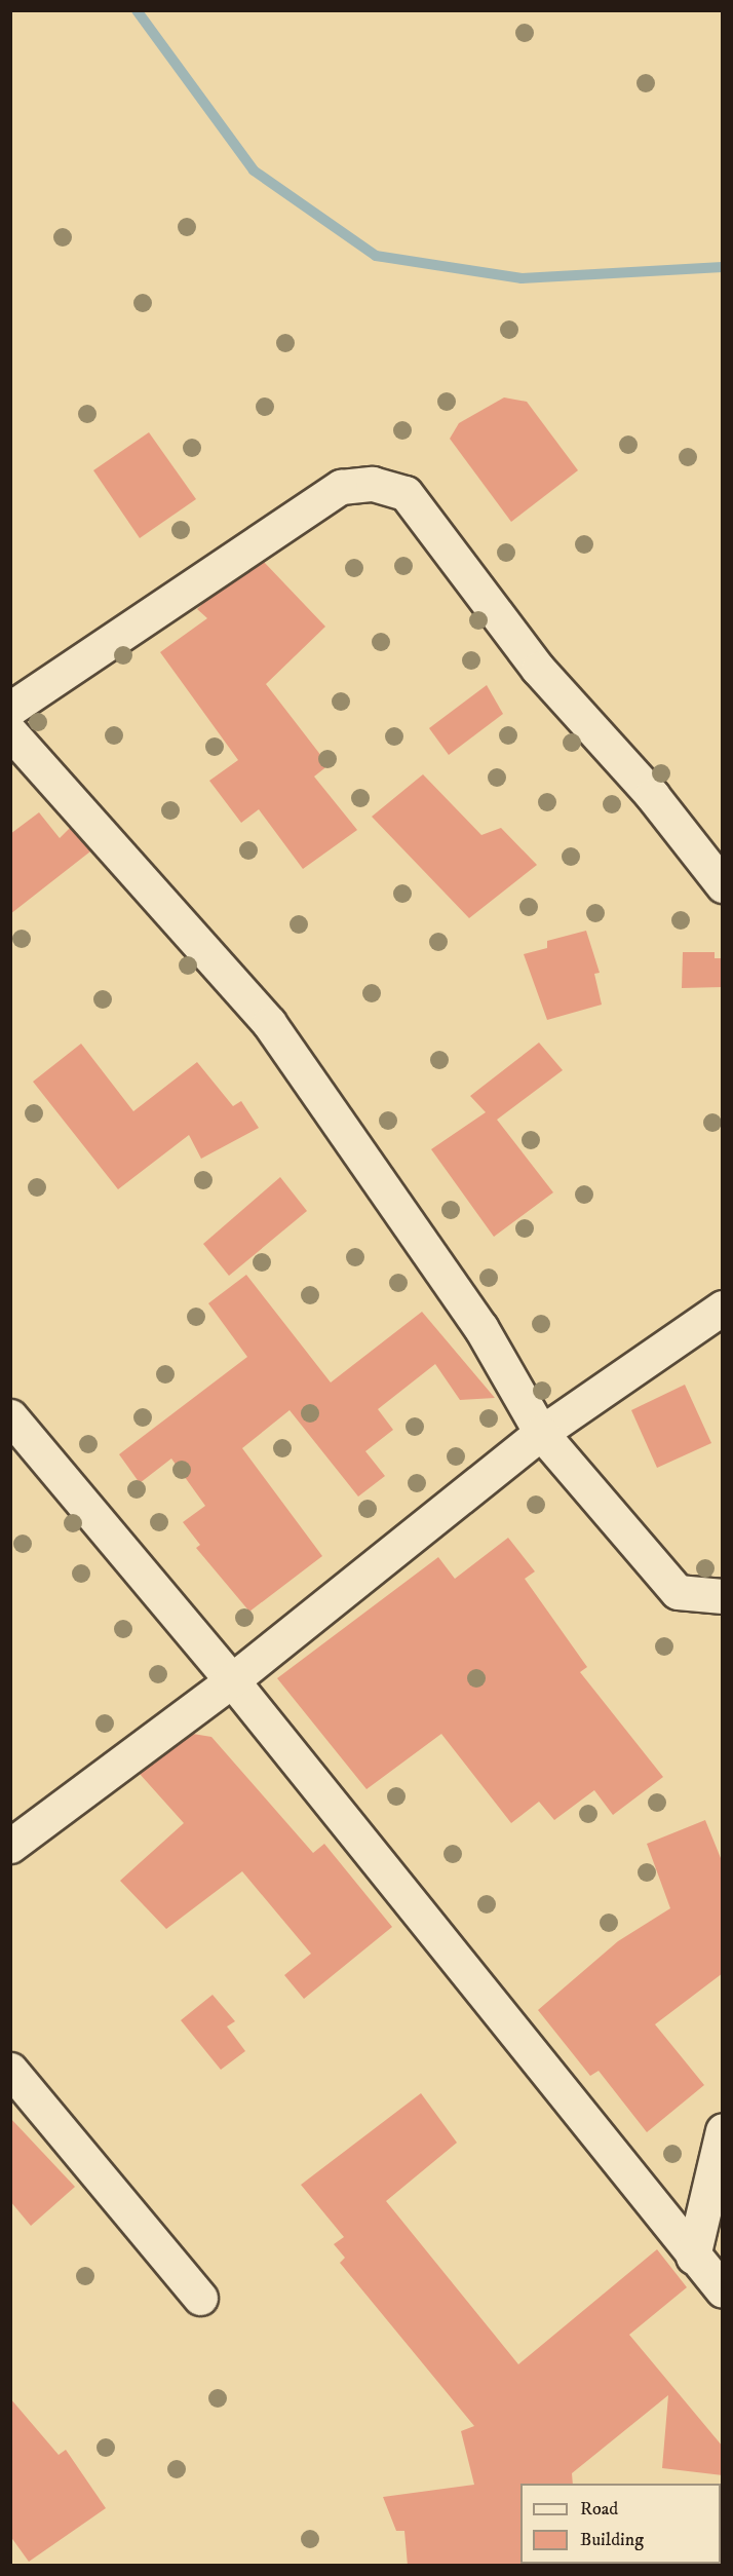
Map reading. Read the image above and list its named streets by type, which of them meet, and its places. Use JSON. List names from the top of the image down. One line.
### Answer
{"legend":["Road","Building"]}
